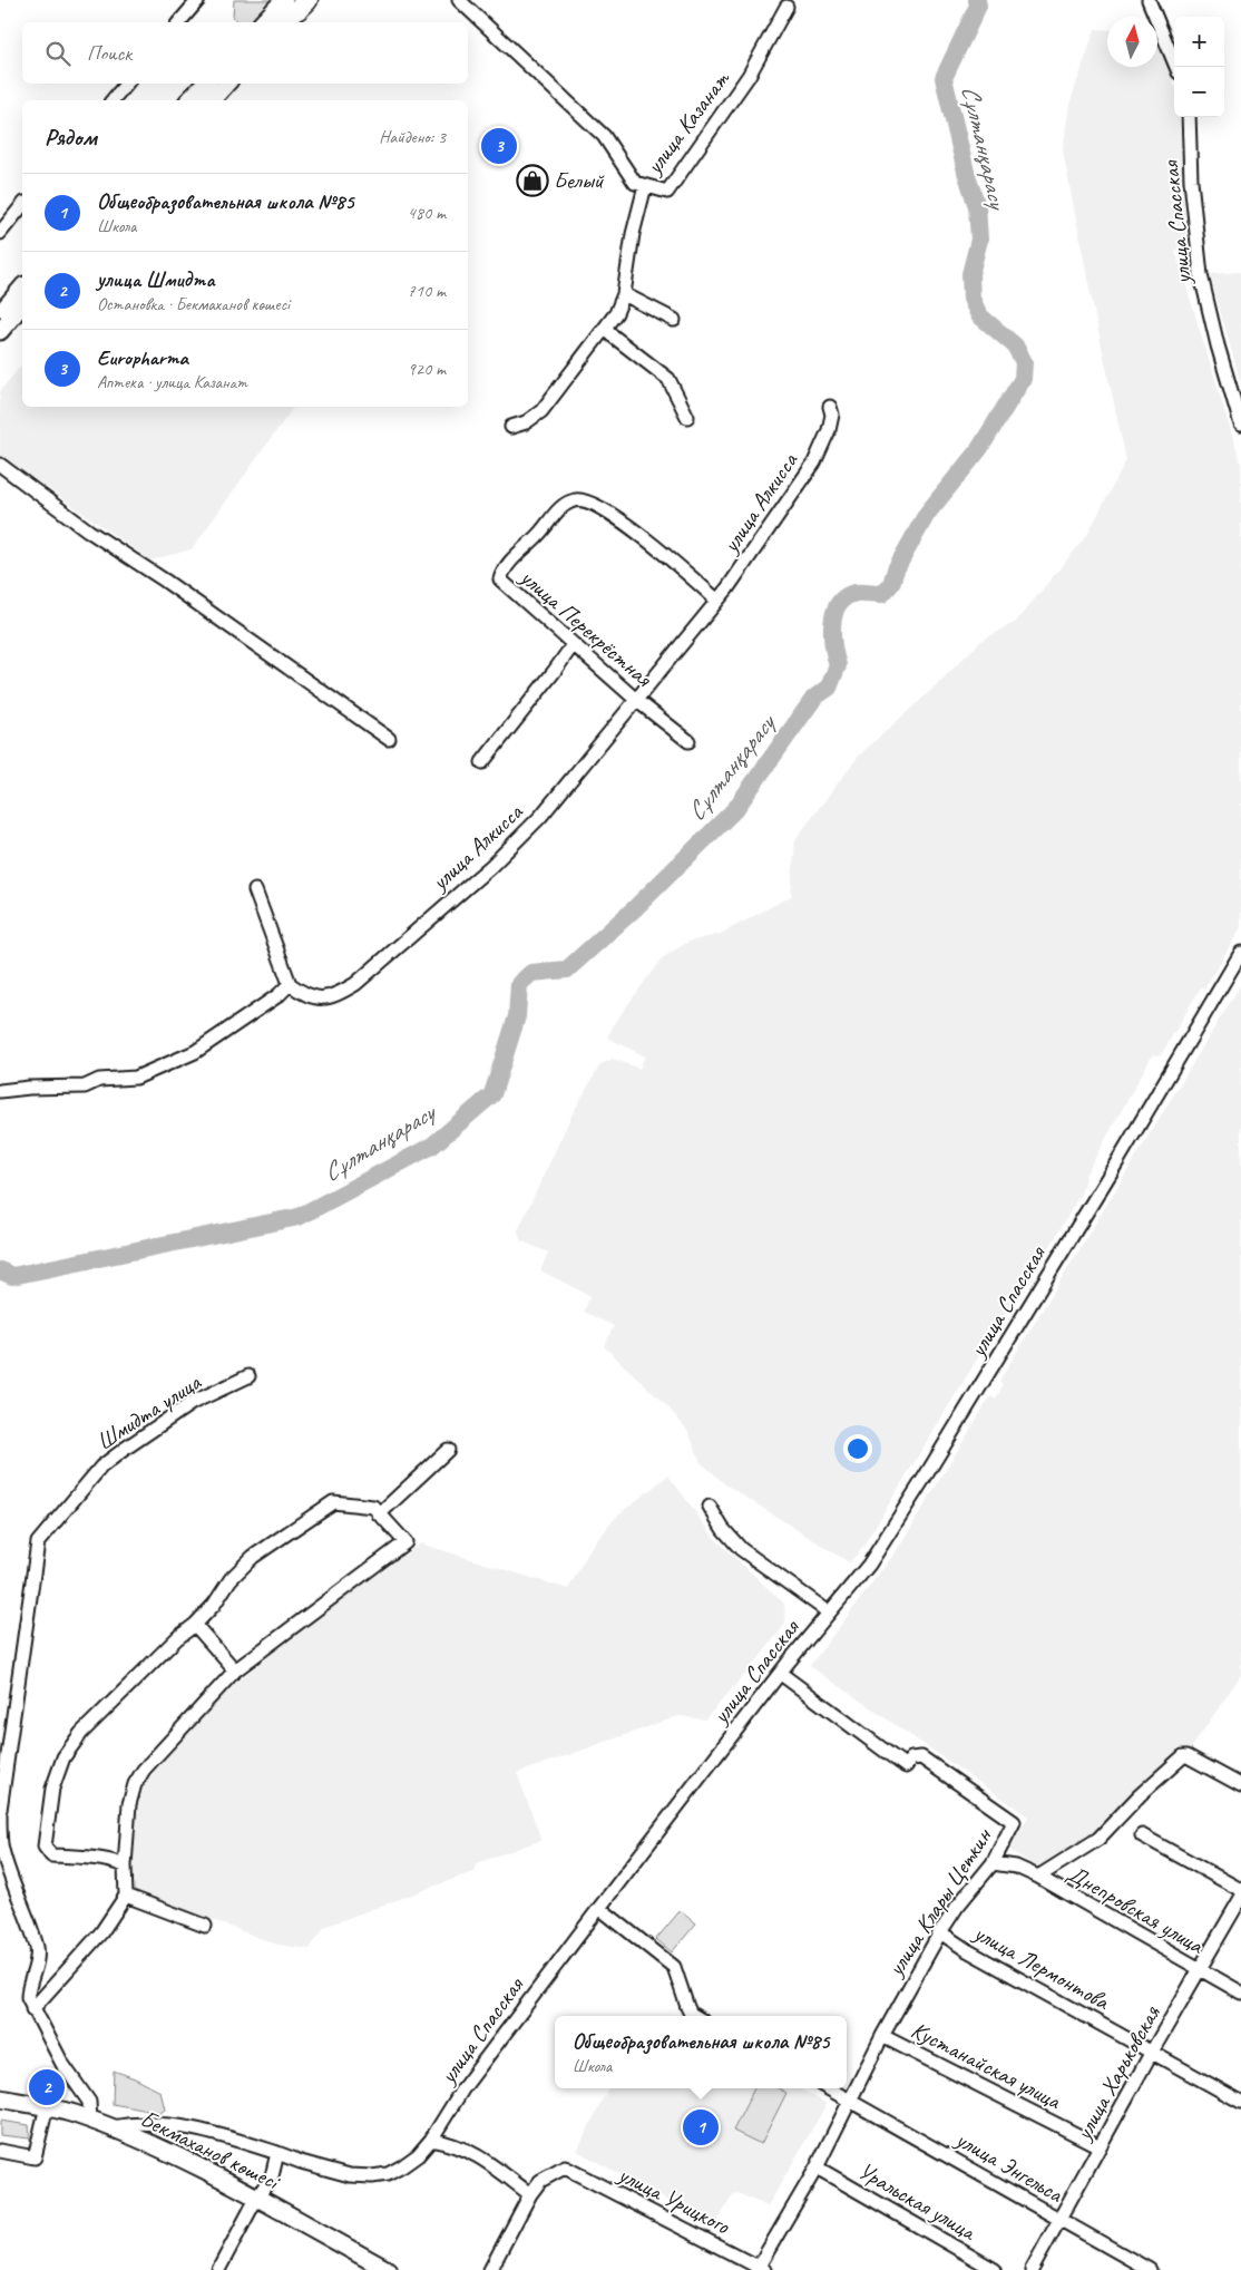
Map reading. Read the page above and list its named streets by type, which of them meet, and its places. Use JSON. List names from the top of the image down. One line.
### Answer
{"streets":{"main road":["Бекмаханов көшесі"],"street":["улица Казанат","улица Спасская","улица Алкисса","улица Перекрёстная","Шмидта улица","улица Клары Цеткин","Днепровская улица","улица Лермонтова","Кустанайская улица","улица Харьковская","улица Энгельса","улица Урицкого","Уральская улица"]},"crossings":[["улица Спасская","улица Клары Цеткин"],["улица Спасская","Бекмаханов көшесі"],["улица Алкисса","улица Перекрёстная"],["улица Клары Цеткин","Днепровская улица"],["улица Клары Цеткин","улица Лермонтова"],["улица Клары Цеткин","Кустанайская улица"],["улица Клары Цеткин","улица Энгельса"],["улица Клары Цеткин","улица Урицкого"],["улица Клары Цеткин","Уральская улица"],["Днепровская улица","улица Харьковская"],["улица Лермонтова","улица Харьковская"],["Кустанайская улица","улица Харьковская"],["улица Харьковская","улица Энгельса"]],"water":["Сұлтанқарасу"],"places":{"shop":["Белый"]},"north":"top","page":{"map_buttons":["+","−"],"search":"Поиск","heading":["Рядом","Найдено: 3"],"pins":["3","2","1"],"list":[{"mark":"1","name":"Общеобразовательная школа №85","note":"Школа","value":"480 m"},{"mark":"2","name":"улица Шмидта","note":"Остановка · Бекмаханов көшесі","value":"710 m"},{"mark":"3","name":"Europharma","note":"Аптека · улица Казанат","value":"920 m"}],"popup":["Общеобразовательная школа №85","Школа"]}}
